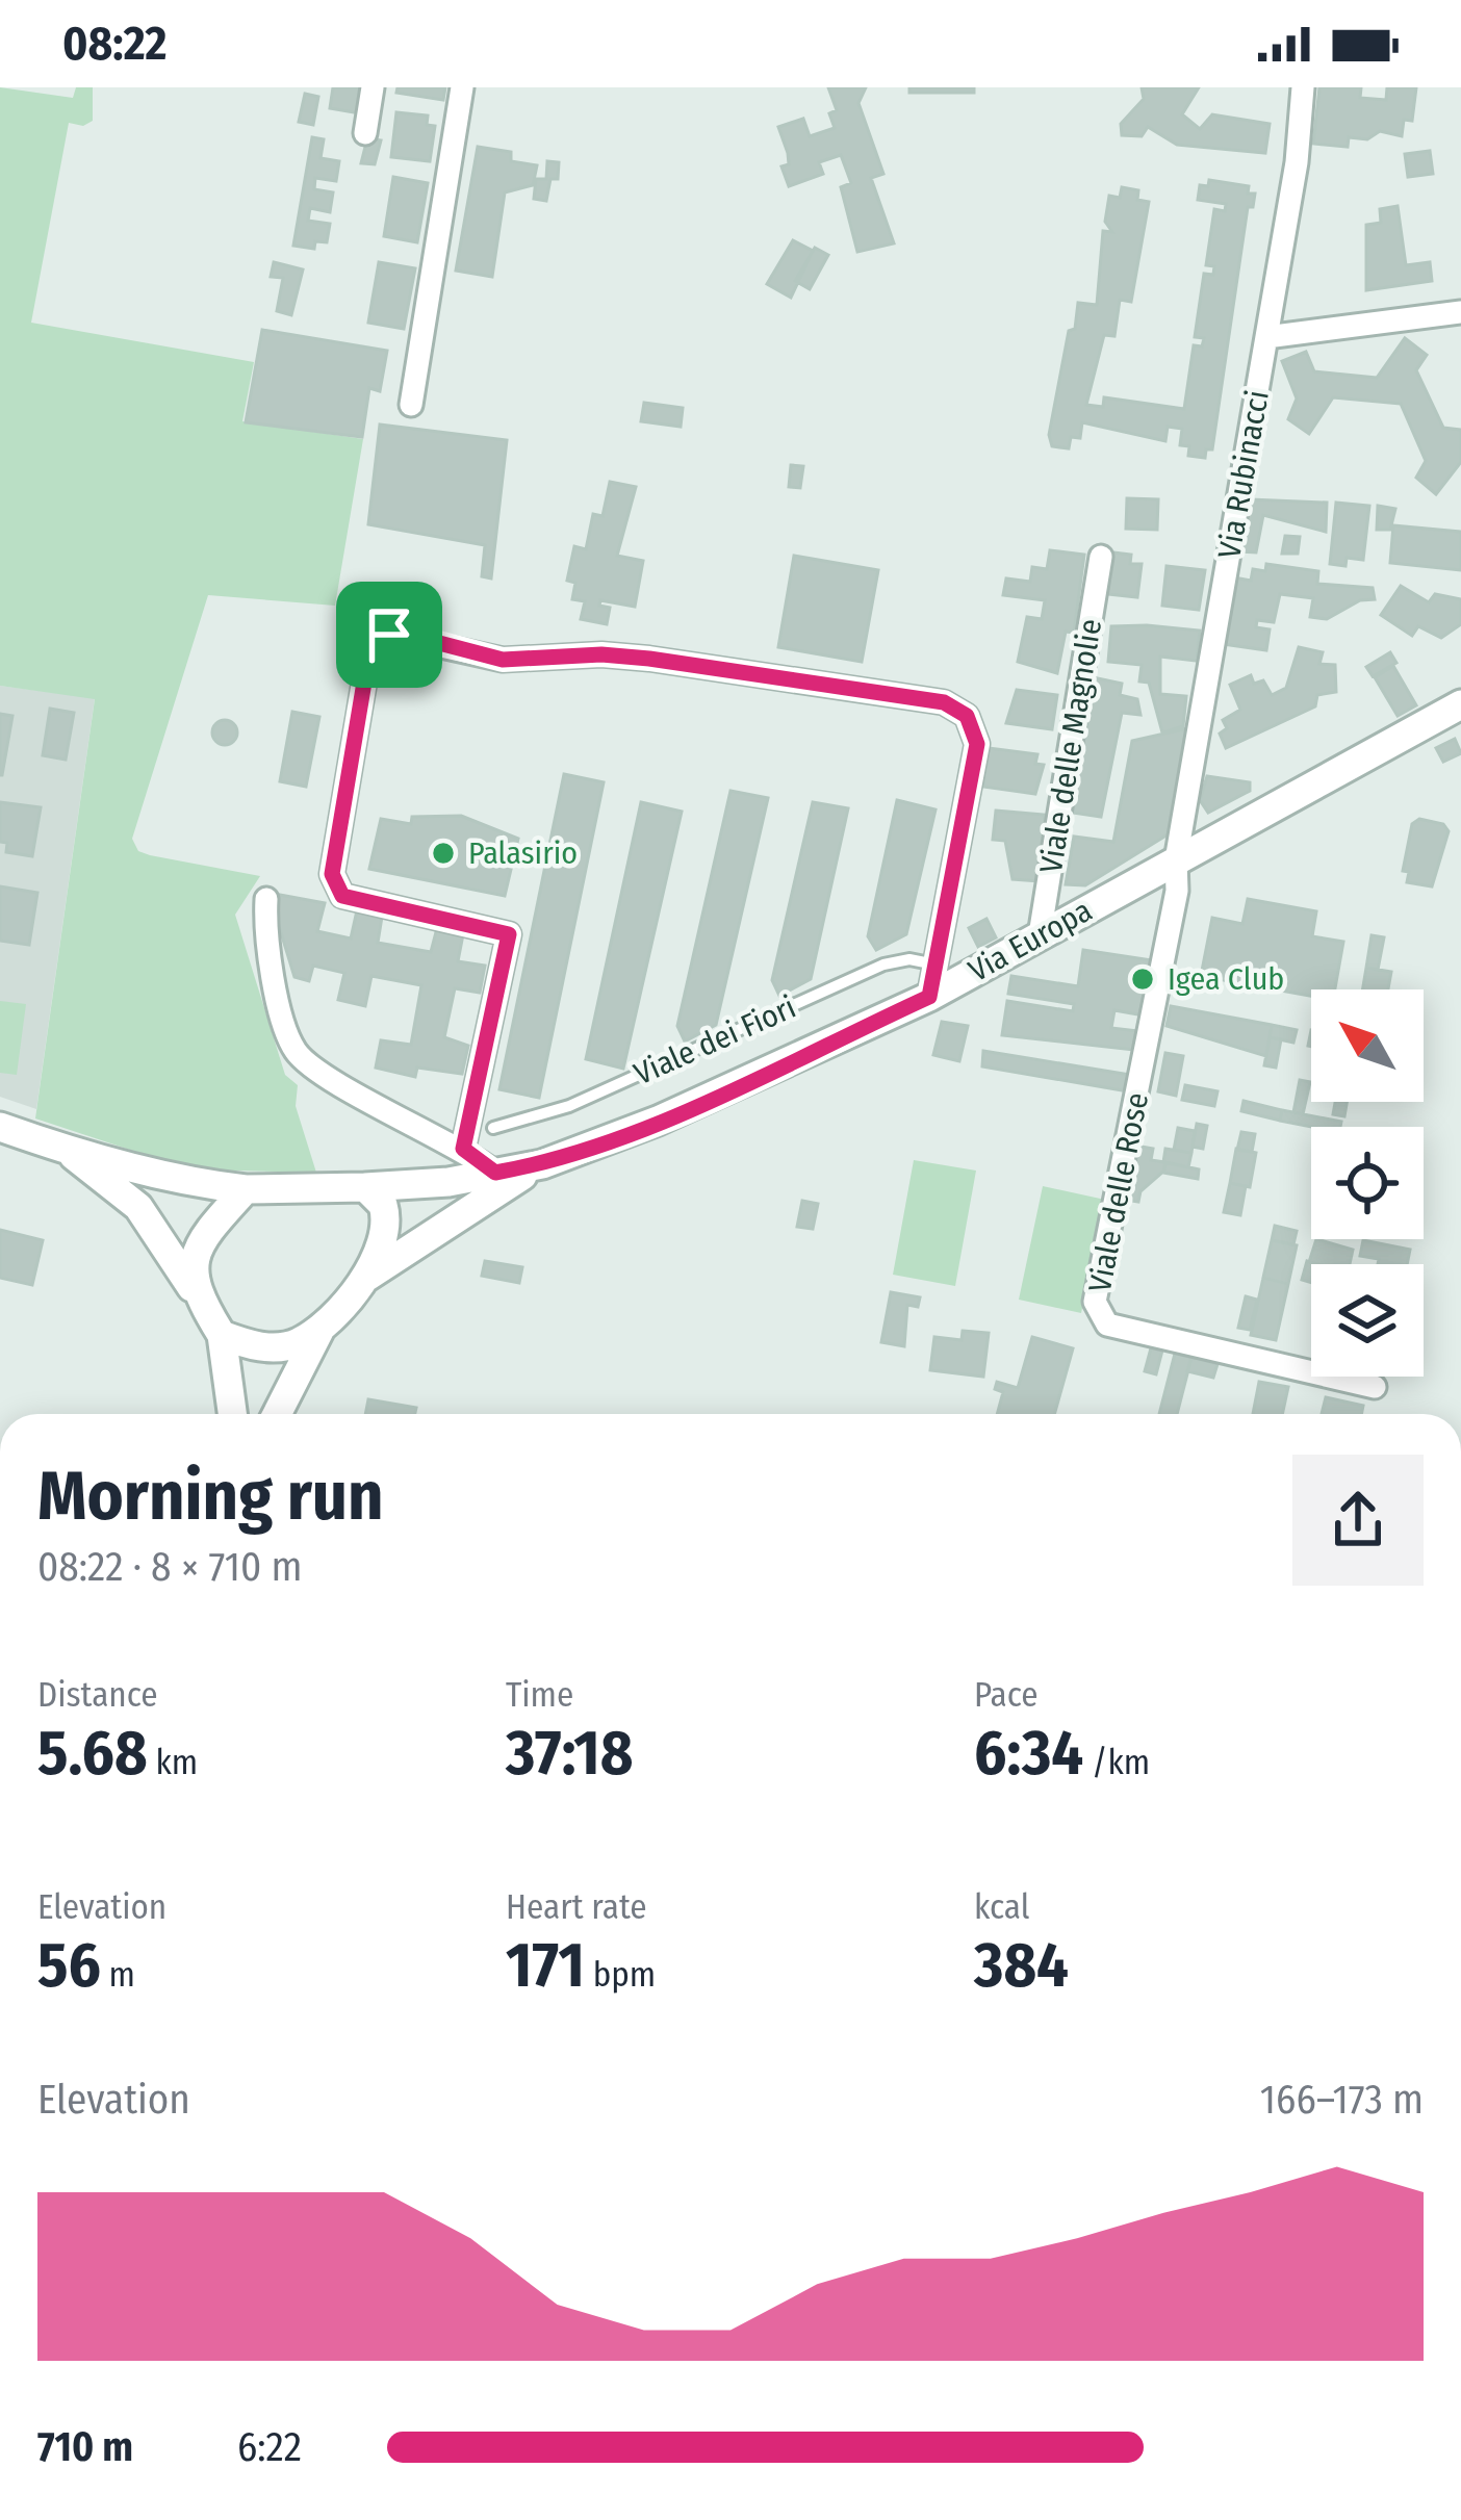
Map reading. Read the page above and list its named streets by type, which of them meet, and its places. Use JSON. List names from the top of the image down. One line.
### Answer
{"streets":{"street":["Via Rubinacci","Viale delle Magnolie","Via Europa","Viale delle Rose"],"lane":["Viale dei Fiori"]},"crossings":[["Via Rubinacci","Via Europa"],["Via Rubinacci","Viale delle Rose"],["Viale delle Magnolie","Via Europa"],["Via Europa","Viale delle Rose"]],"places":["Palasirio","Igea Club"],"north":"top left","page":{"status":"08:22","heading":["Morning run","08:22 · 8 × 710 m"],"stats":[["Distance","5.68 km"],["Time","37:18"],["Pace","6:34 /km"],["Elevation","56 m"],["Heart rate","171 bpm"],["kcal","384"]],"chart":["Elevation","166–173 m"],"list":[{"name":"710 m","note":"6:22"}]}}
